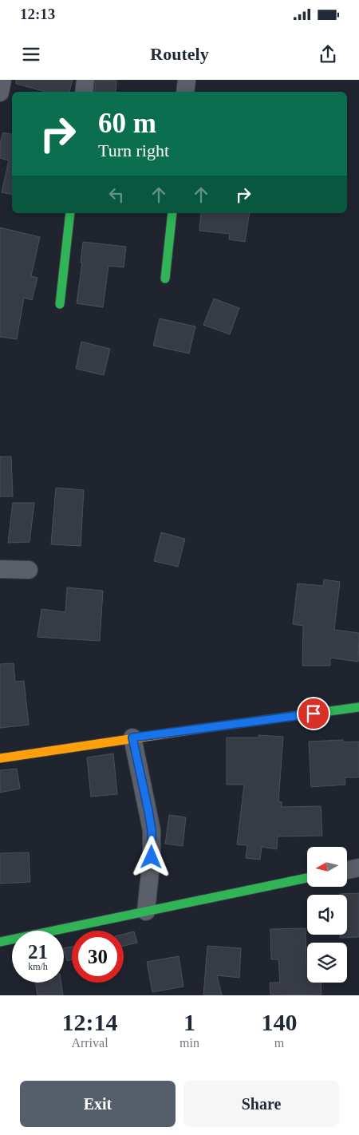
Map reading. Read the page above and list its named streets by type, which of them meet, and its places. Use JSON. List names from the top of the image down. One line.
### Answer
{"north":"left","page":{"status":"12:13","header":"Routely","turn":["60 m","Turn right"],"speed":"21 km/h","limit":"30","eta":["12:14","Arrival","1","min","140","m"],"buttons":["Exit","Share"]}}
